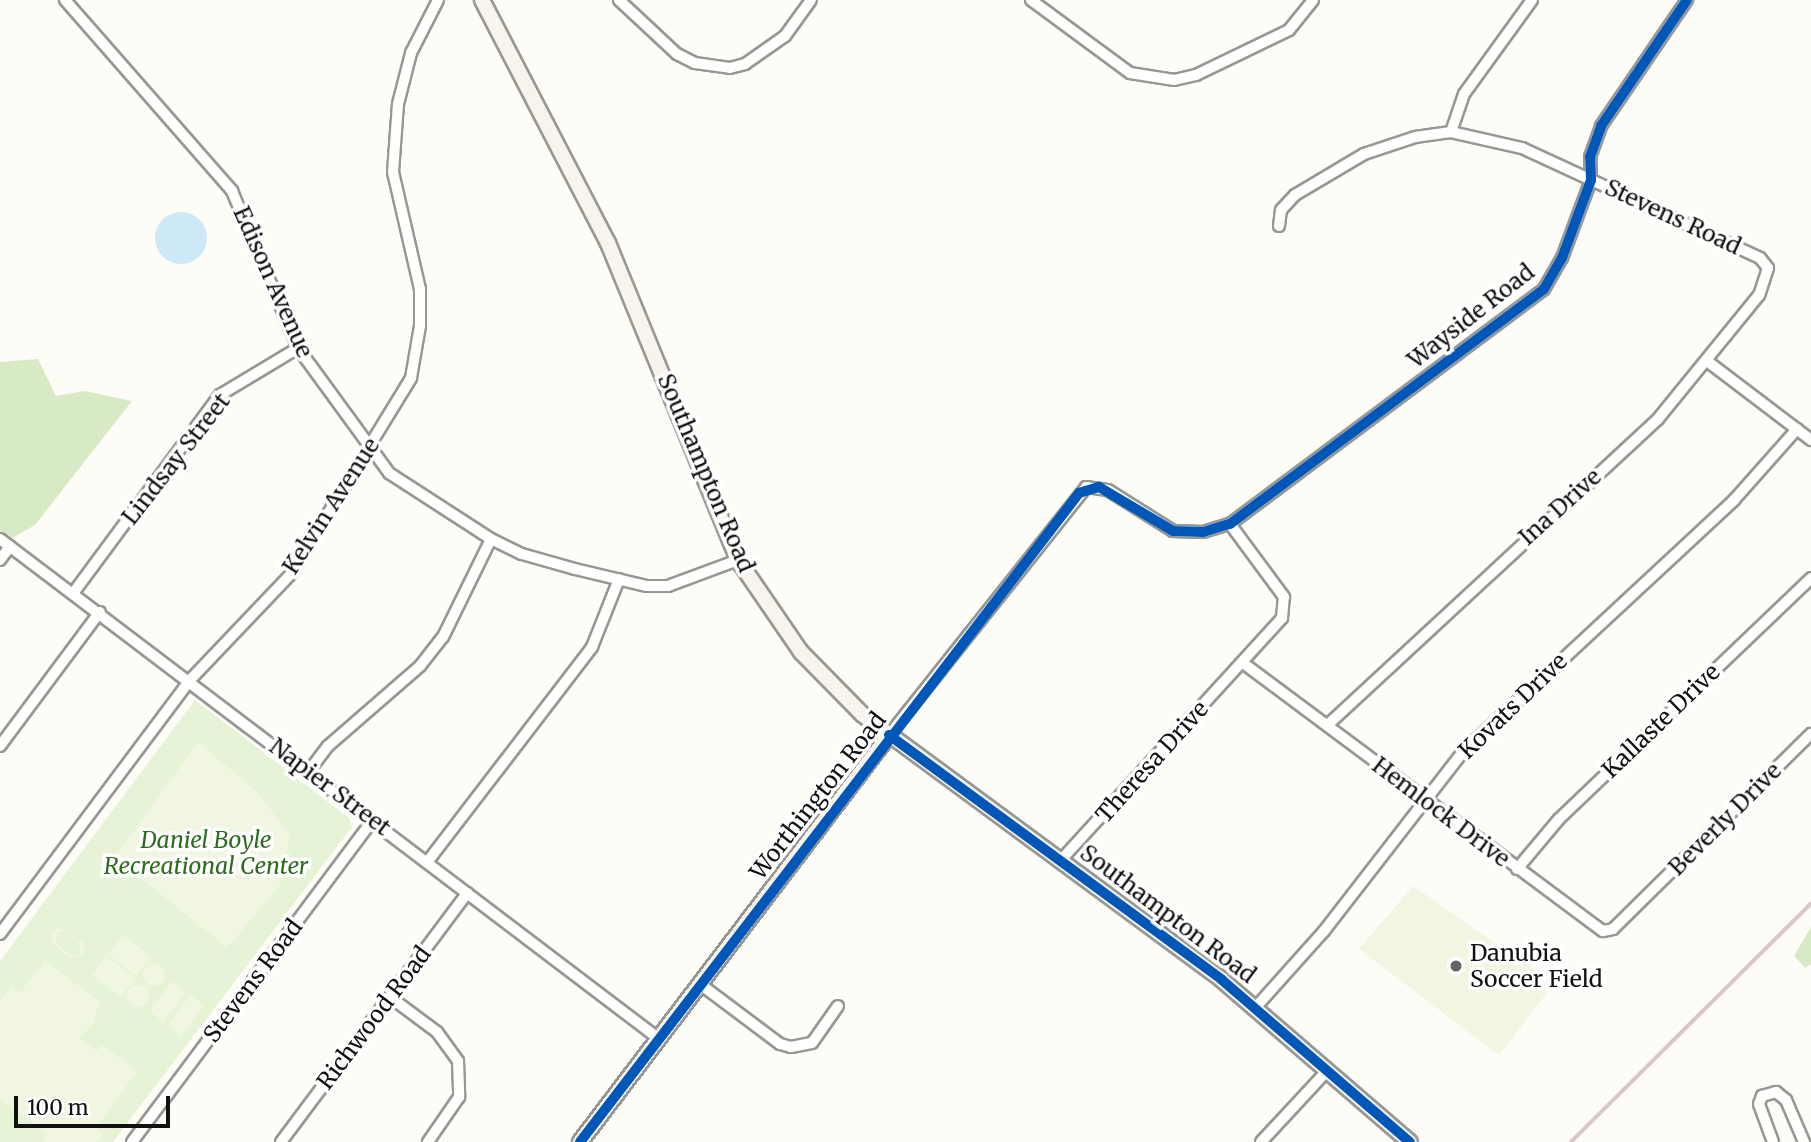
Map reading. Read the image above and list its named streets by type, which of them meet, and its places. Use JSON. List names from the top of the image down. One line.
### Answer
{"streets":{"street":["Stevens Road","Edison Avenue","Wayside Road","Lindsay Street","Southampton Road","Kelvin Avenue","Ina Drive","Kovats Drive","Kallaste Drive","Theresa Drive","Napier Street","Worthington Road","Hemlock Drive","Beverly Drive","Richwood Road"]},"crossings":[["Stevens Road","Wayside Road"],["Stevens Road","Ina Drive"],["Stevens Road","Napier Street"],["Edison Avenue","Lindsay Street"],["Edison Avenue","Southampton Road"],["Edison Avenue","Kelvin Avenue"],["Wayside Road","Theresa Drive"],["Wayside Road","Worthington Road"],["Lindsay Street","Napier Street"],["Southampton Road","Kovats Drive"],["Southampton Road","Theresa Drive"],["Southampton Road","Worthington Road"],["Kelvin Avenue","Napier Street"],["Ina Drive","Hemlock Drive"],["Kovats Drive","Hemlock Drive"],["Kallaste Drive","Hemlock Drive"],["Theresa Drive","Worthington Road"],["Theresa Drive","Hemlock Drive"],["Napier Street","Worthington Road"],["Napier Street","Richwood Road"],["Hemlock Drive","Beverly Drive"]],"parks":["Daniel Boyle Recreational Center"],"places":["Danubia Soccer Field"],"scale_bar":"100 m"}
